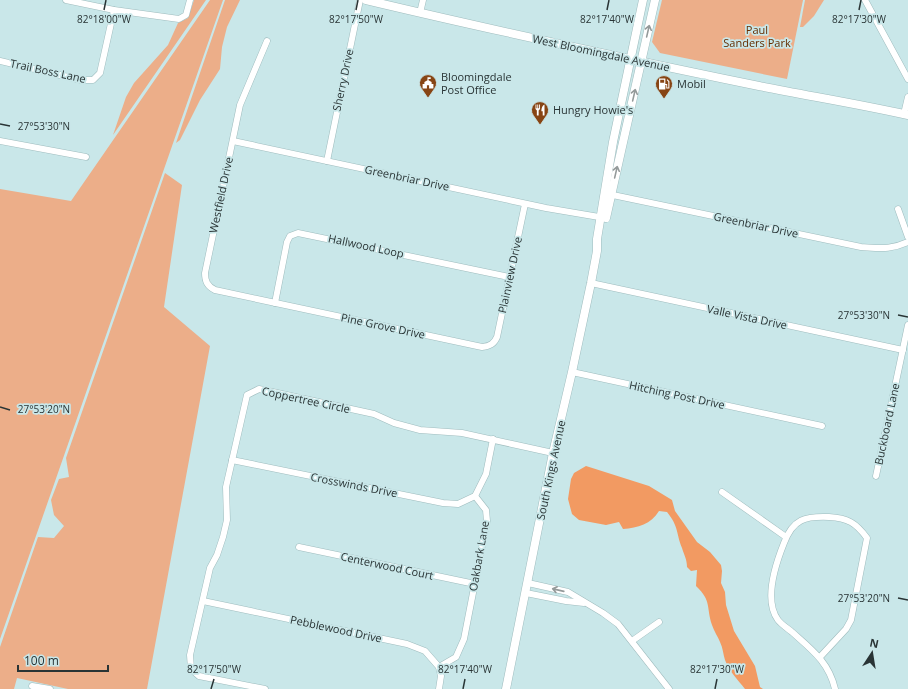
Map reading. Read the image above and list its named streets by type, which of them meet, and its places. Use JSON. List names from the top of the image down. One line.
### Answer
{"streets":{"street":["West Bloomingdale Avenue","Trail Boss Lane","Sherry Drive","Greenbriar Drive","Westfield Drive","Hallwood Loop","Plainview Drive","Valle Vista Drive","Pine Grove Drive","Hitching Post Drive","Coppertree Circle","Buckboard Lane","South Kings Avenue","Crosswinds Drive","Oakbark Lane","Centerwood Court","Pebblewood Drive"]},"crossings":[["West Bloomingdale Avenue","South Kings Avenue"],["Sherry Drive","Greenbriar Drive"],["Greenbriar Drive","Westfield Drive"],["Greenbriar Drive","Plainview Drive"],["Greenbriar Drive","South Kings Avenue"],["Westfield Drive","Hallwood Loop"],["Westfield Drive","Pine Grove Drive"],["Hallwood Loop","Plainview Drive"],["Hallwood Loop","Pine Grove Drive"],["Plainview Drive","Pine Grove Drive"],["Valle Vista Drive","Buckboard Lane"],["Valle Vista Drive","South Kings Avenue"],["Hitching Post Drive","South Kings Avenue"],["Coppertree Circle","South Kings Avenue"],["Coppertree Circle","Crosswinds Drive"],["Coppertree Circle","Pebblewood Drive"],["Crosswinds Drive","Oakbark Lane"],["Oakbark Lane","Centerwood Court"],["Oakbark Lane","Pebblewood Drive"]],"parks":["Paul Sanders Park"],"places":{"public building":["Bloomingdale Post Office"],"fuel station":["Mobil"],"restaurant":["Hungry Howie's"]},"scale_bar":"100 m","north":"top","coordinates":["82°18'00\"W","82°17'50\"W","82°17'40\"W","82°17'30\"W","27°53'30\"N","27°53'20\"N"]}
